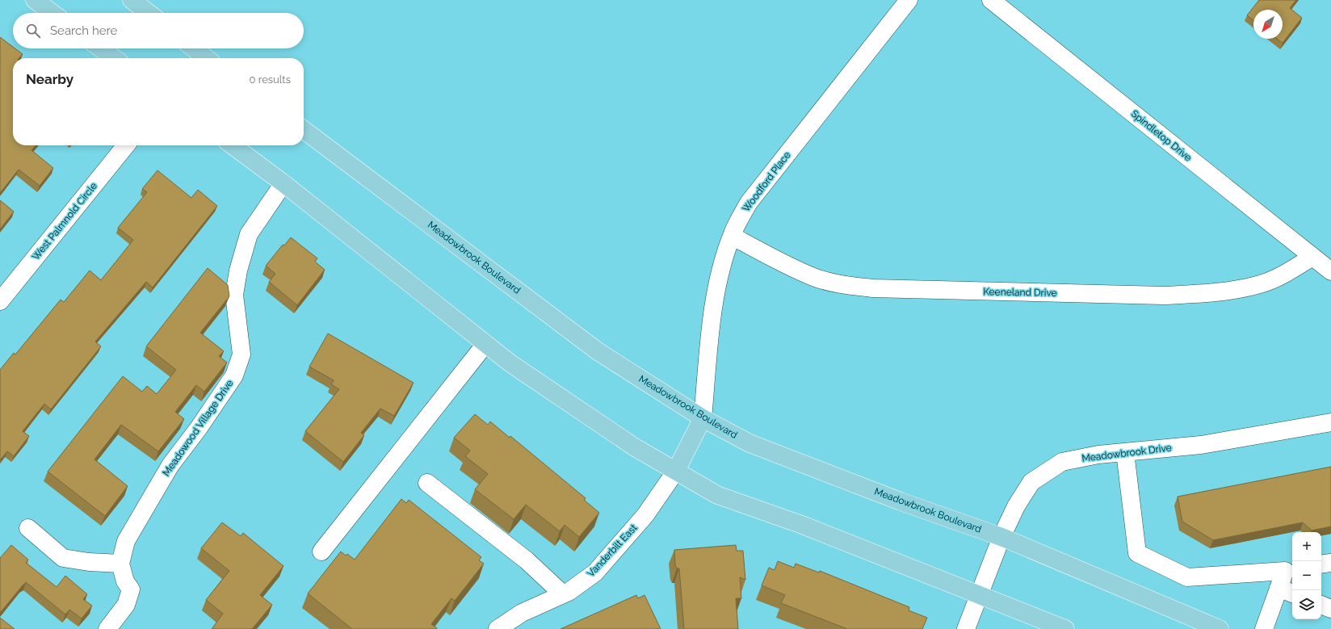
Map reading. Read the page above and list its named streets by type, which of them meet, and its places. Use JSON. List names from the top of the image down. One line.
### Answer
{"streets":{"main road":["Meadowbrook Boulevard"],"street":["Spindletop Drive","Woodford Place","West Palmnold Circle","Keeneland Drive","Meadowood Village Drive","Meadowbrook Drive","Vanderbilt East"]},"crossings":[["Spindletop Drive","Keeneland Drive"],["Woodford Place","Meadowbrook Boulevard"],["Woodford Place","Keeneland Drive"],["Meadowbrook Boulevard","Meadowbrook Drive"]],"north":"bottom left","page":{"search":"Search here","heading":["Nearby","0 results"],"map_buttons":["+","−"]}}
